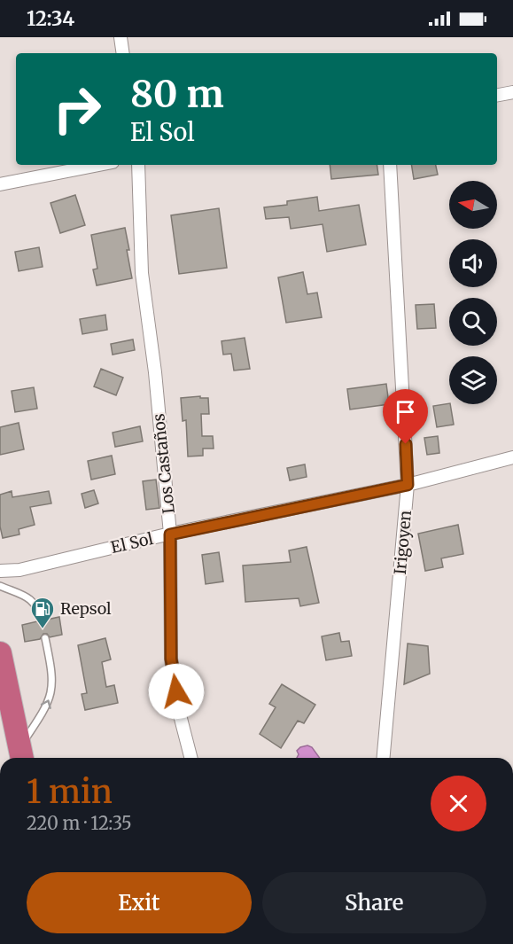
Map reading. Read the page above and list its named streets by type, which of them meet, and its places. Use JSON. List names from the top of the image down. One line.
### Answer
{"streets":{"street":["Los Castaños","Irigoyen","El Sol"]},"crossings":[["Los Castaños","El Sol"],["Irigoyen","El Sol"]],"places":{"fuel station":["Repsol"]},"north":"left","page":{"status":"12:34","turn":["80 m","El Sol"],"heading":["1 min","220 m · 12:35"],"buttons":["Exit","Share"]}}
